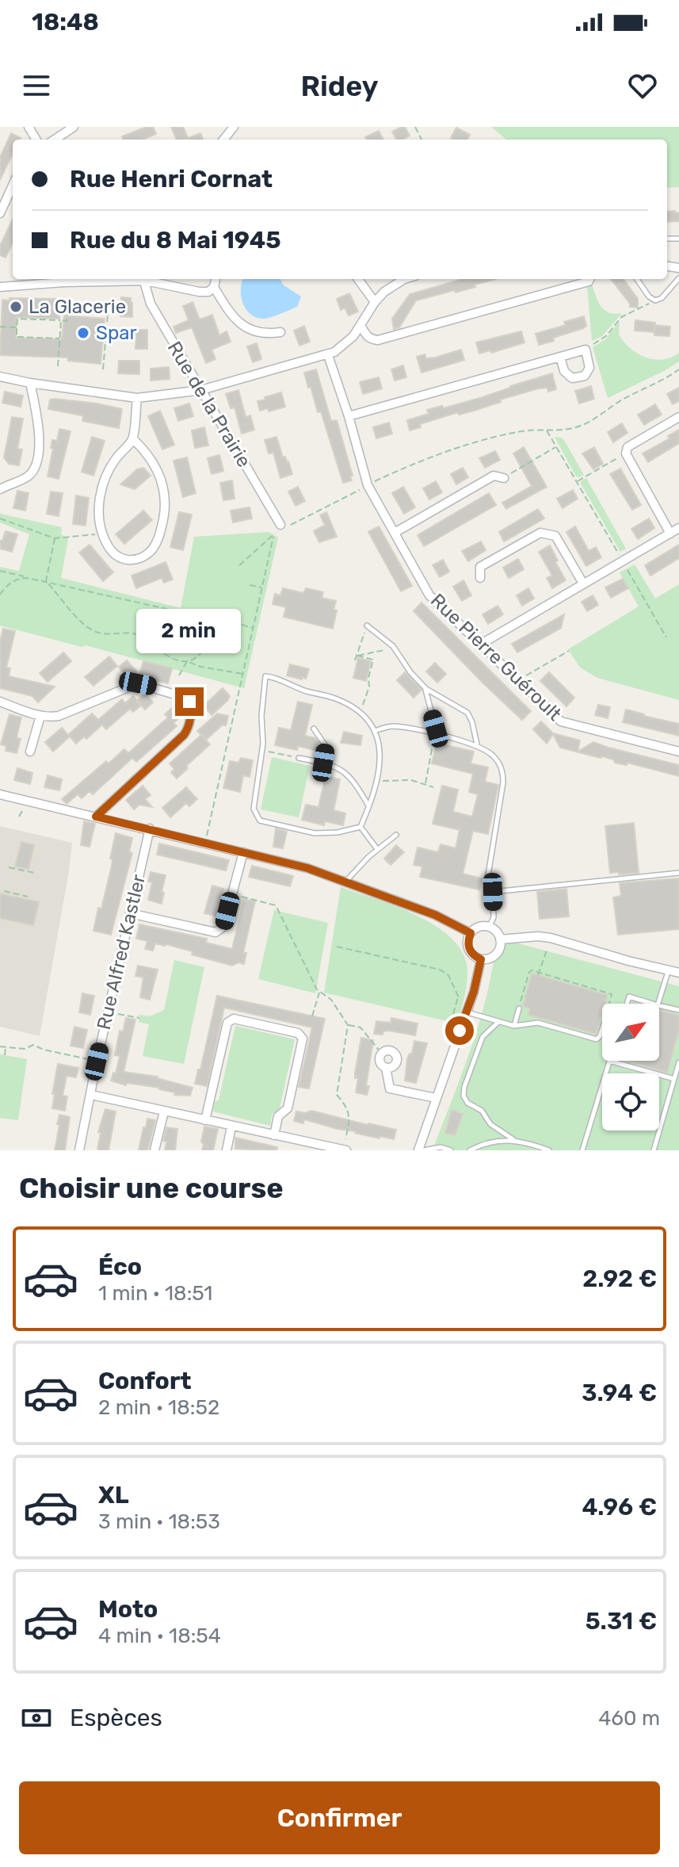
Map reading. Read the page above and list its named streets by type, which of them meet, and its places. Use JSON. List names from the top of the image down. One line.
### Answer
{"streets":{"street":["Rue de la Prairie","Rue Pierre Guéroult","Rue Alfred Kastler"]},"places":["La Glacerie","Spar"],"north":"top right","page":{"status":"18:48","header":"Ridey","banner":["Rue Henri Cornat","Rue du 8 Mai 1945"],"bubble":"2 min","heading":"Choisir une course","list":[{"name":"Éco","note":"1 min · 18:51","value":"2.92 €"},{"name":"Confort","note":"2 min · 18:52","value":"3.94 €"},{"name":"XL","note":"3 min · 18:53","value":"4.96 €"},{"name":"Moto","note":"4 min · 18:54","value":"5.31 €"}],"pay":["Espèces","460 m"],"buttons":"Confirmer"}}
